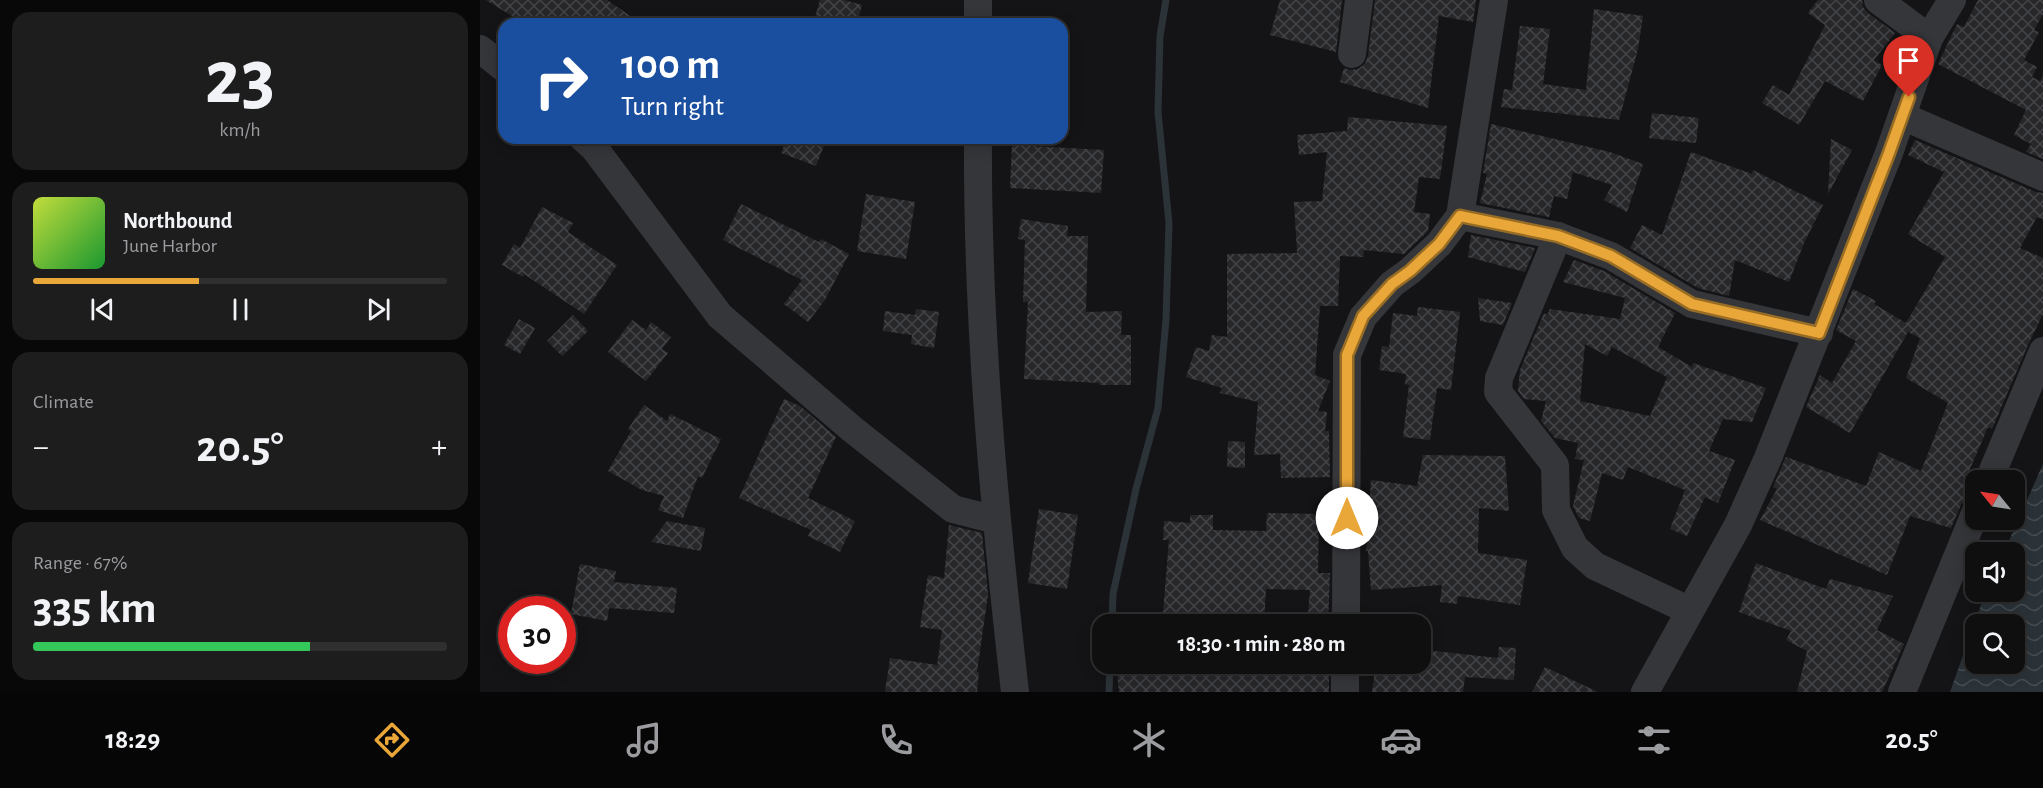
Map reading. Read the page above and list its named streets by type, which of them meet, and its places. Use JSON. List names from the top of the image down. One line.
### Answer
{"north":"top left","page":{"tile":[["23","km/h"],"Climate",["Range · 67%","335 km"]],"turn":["100 m","Turn right"],"song":["Northbound","June Harbor"],"heat":["−","20.5°","+"],"limit":"30","trip":"18:30 · 1 min · 280 m","tabs":["18:29","20.5°"]}}
